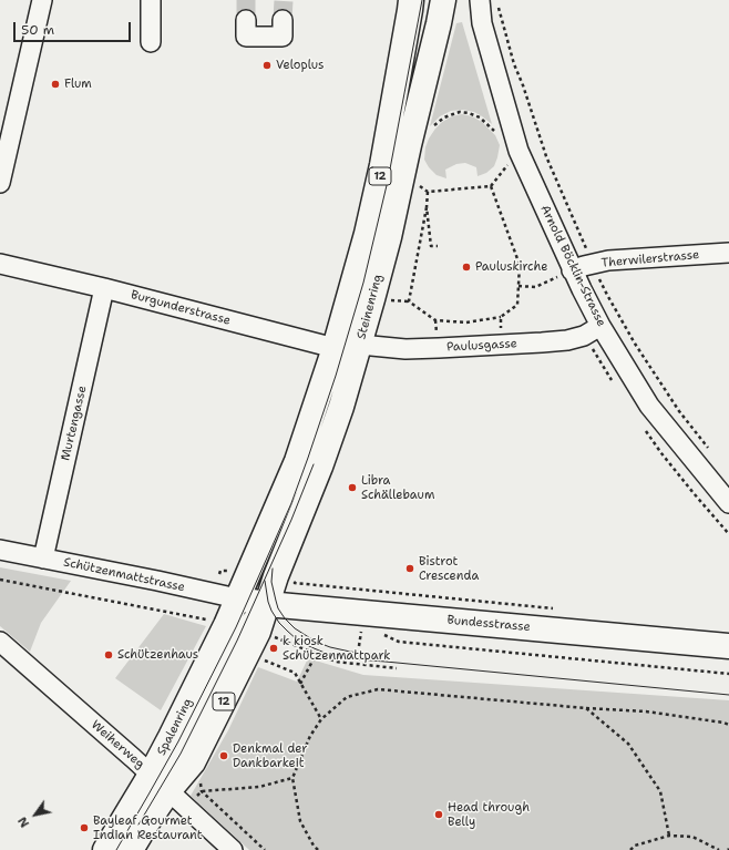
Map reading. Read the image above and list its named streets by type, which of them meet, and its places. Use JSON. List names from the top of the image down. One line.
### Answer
{"streets":{"main road":["12","Steinenring","Bundesstrasse","Spalenring"],"street":["Therwilerstrasse","Arnold Böcklin-Strasse","Burgunderstrasse","Paulusgasse","Murtengasse","Schützenmattstrasse","Weiherweg"]},"crossings":[["12","Steinenring"],["12","Schützenmattstrasse"],["12","Bundesstrasse"],["12","Spalenring"],["12","Weiherweg"],["Therwilerstrasse","Arnold Böcklin-Strasse"],["Arnold Böcklin-Strasse","Paulusgasse"],["Steinenring","Burgunderstrasse"],["Steinenring","Paulusgasse"],["Steinenring","Schützenmattstrasse"],["Steinenring","Bundesstrasse"],["Steinenring","Spalenring"],["Burgunderstrasse","Paulusgasse"],["Burgunderstrasse","Murtengasse"],["Murtengasse","Schützenmattstrasse"],["Schützenmattstrasse","Bundesstrasse"],["Schützenmattstrasse","Spalenring"],["Bundesstrasse","Spalenring"],["Spalenring","Weiherweg"]],"places":["Veloplus","Flum","Pauluskirche","Libra Schällebaum","Bistrot Crescenda","k kiosk Schützenmattpark","Schützenhaus","Denkmal der Dankbarkeit","Head through Belly","Bayleaf Gourmet Indian Restaurant"],"scale_bar":"50 m","north":"bottom left"}
